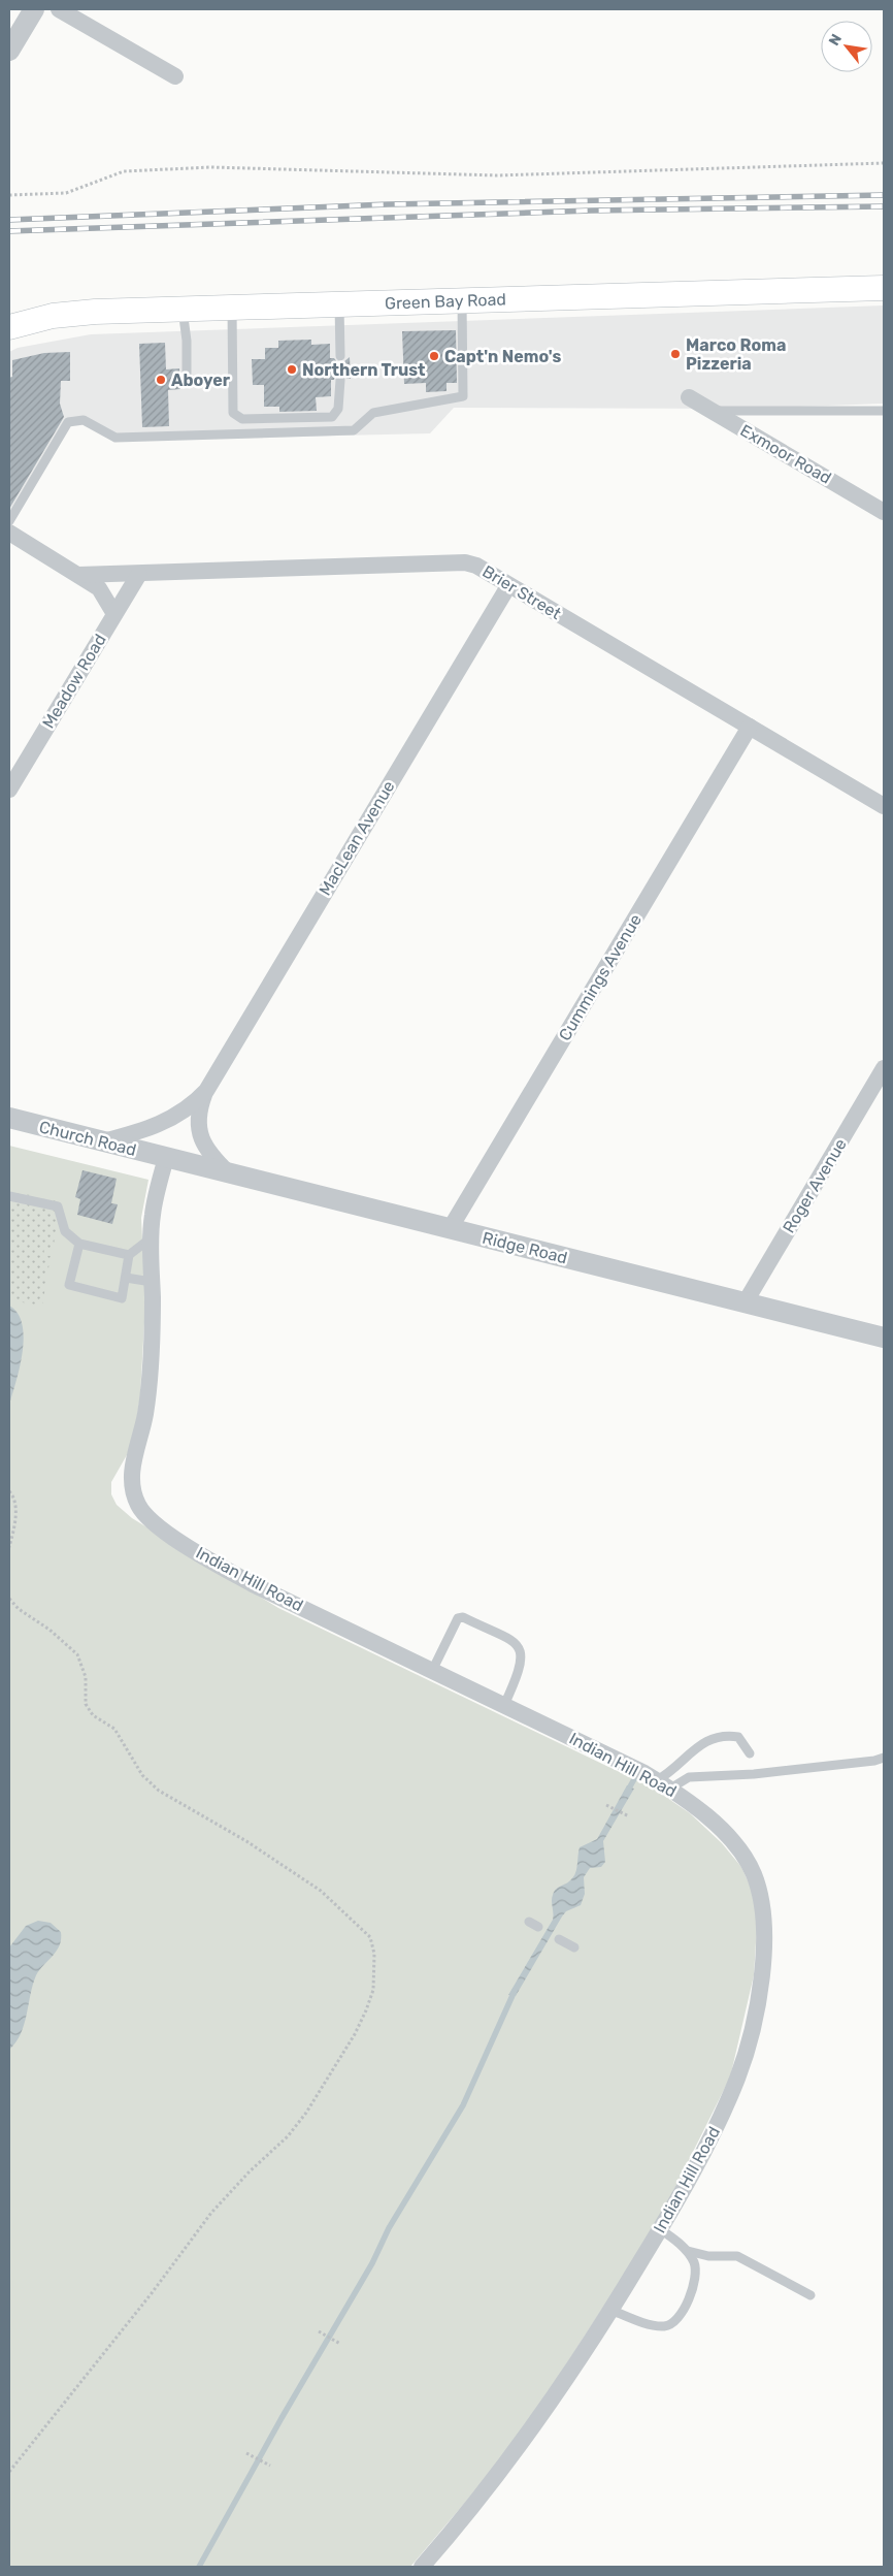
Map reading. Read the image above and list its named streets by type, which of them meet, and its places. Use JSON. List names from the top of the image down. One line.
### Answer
{"streets":{"main road":["Green Bay Road"],"street":["Exmoor Road","Brier Street","Meadow Road","MacLean Avenue","Cummings Avenue","Church Road","Roger Avenue","Ridge Road","Indian Hill Road"]},"crossings":[["Brier Street","Meadow Road"],["Brier Street","MacLean Avenue"],["Brier Street","Cummings Avenue"],["MacLean Avenue","Church Road"],["MacLean Avenue","Ridge Road"],["Cummings Avenue","Ridge Road"],["Church Road","Ridge Road"],["Church Road","Indian Hill Road"],["Roger Avenue","Ridge Road"],["Ridge Road","Indian Hill Road"]],"places":["Marco Roma Pizzeria","Capt'n Nemo's","Northern Trust","Aboyer"],"north":"top left"}
